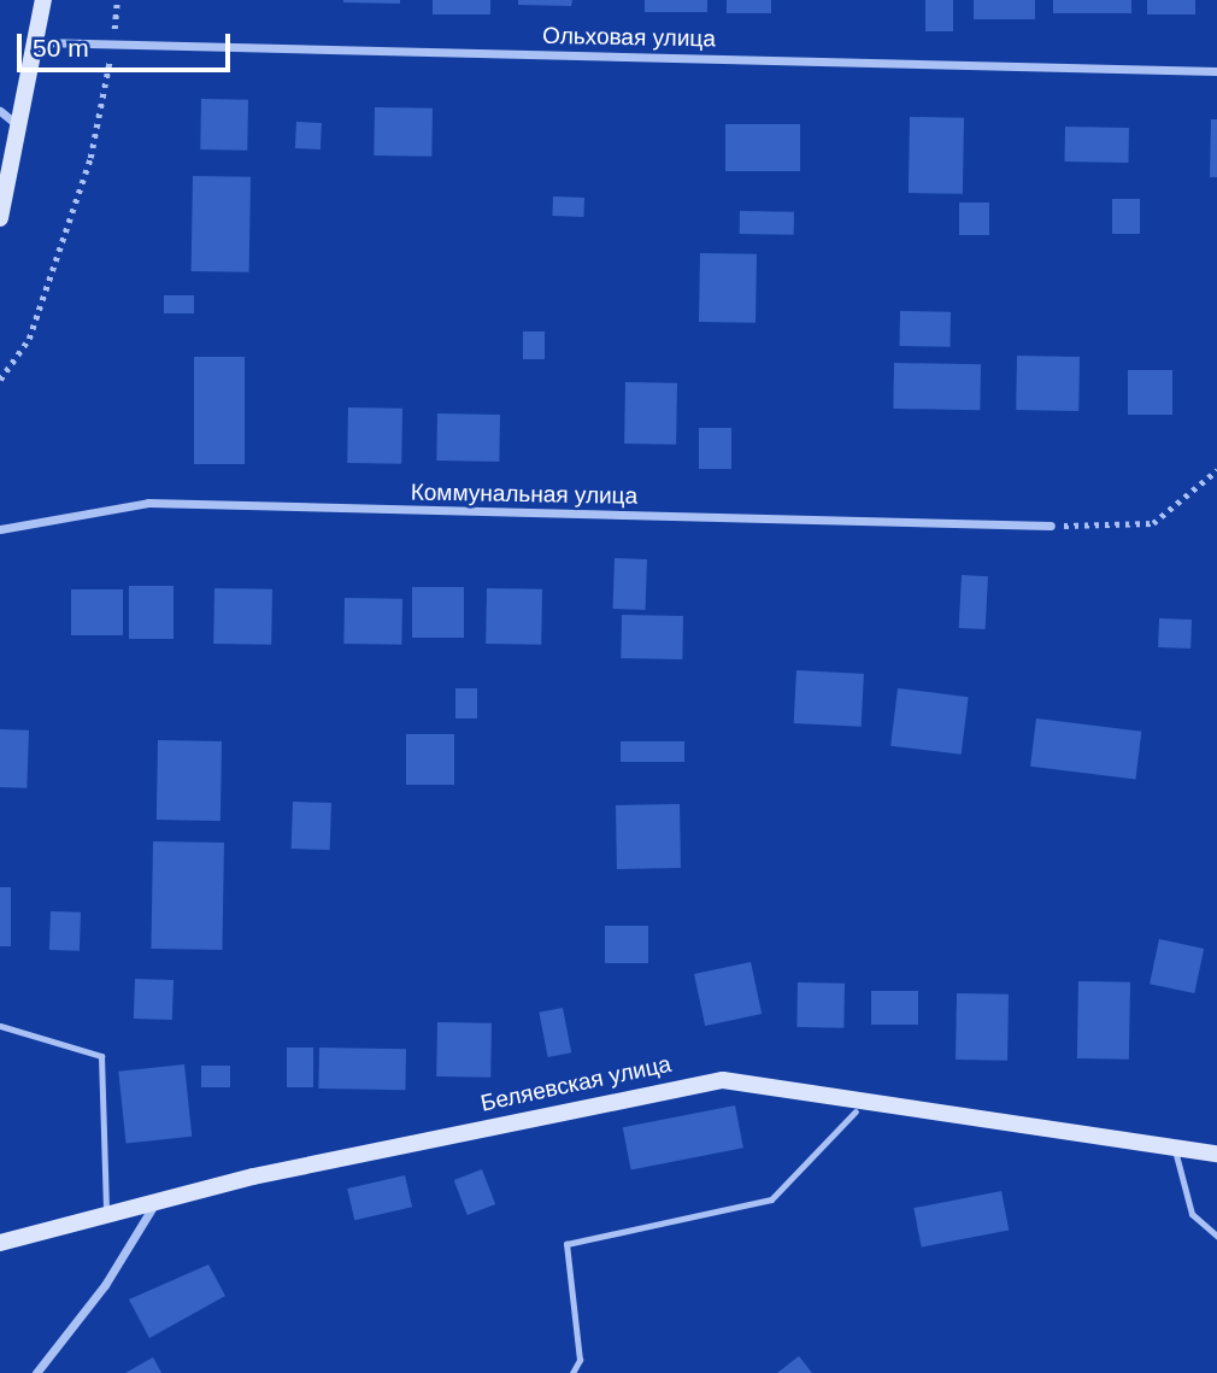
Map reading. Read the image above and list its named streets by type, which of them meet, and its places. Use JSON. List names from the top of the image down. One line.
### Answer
{"streets":{"main road":["Беляевская улица"],"street":["Ольховая улица","Коммунальная улица"]},"scale_bar":"50 m"}
